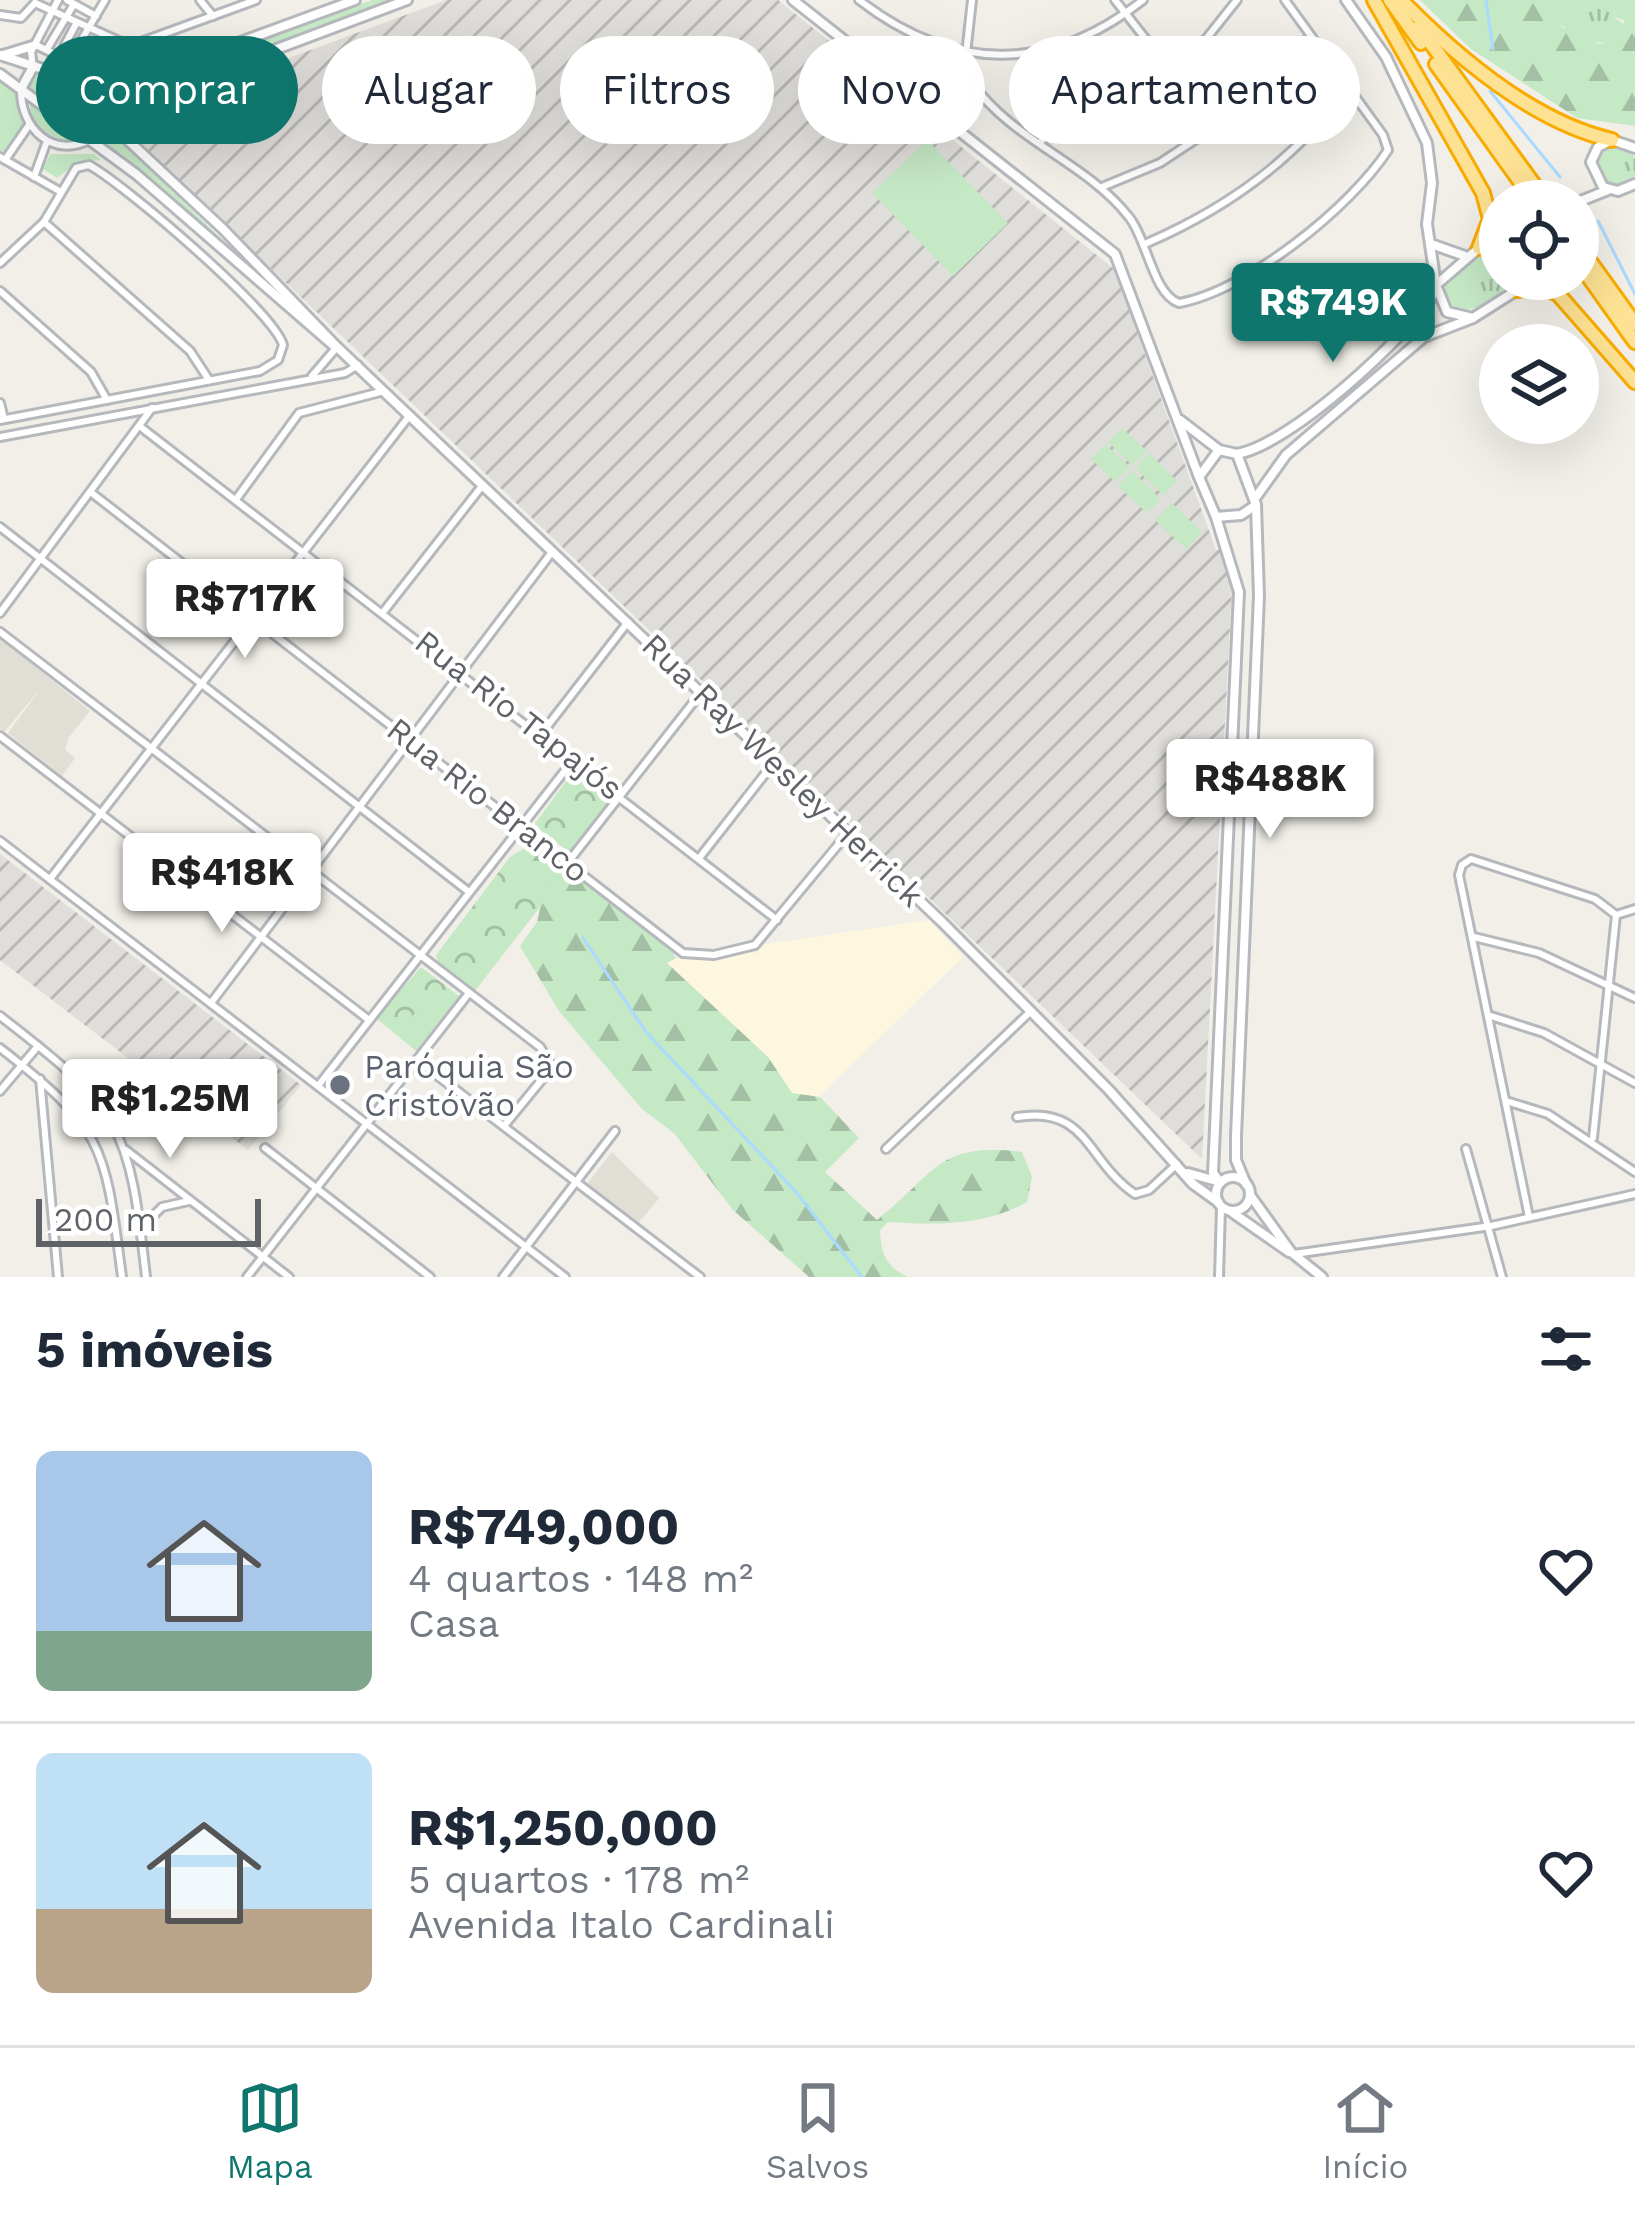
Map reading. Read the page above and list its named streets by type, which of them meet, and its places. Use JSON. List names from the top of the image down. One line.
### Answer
{"streets":{"street":["Rua Rio Tapajós","Rua Ray Wesley Herrick","Rua Rio Branco"]},"crossings":[["Rua Rio Tapajós","Rua Rio Branco"],["Rua Ray Wesley Herrick","Rua Rio Branco"]],"places":["Paróquia São Cristóvão"],"scale_bar":"200 m","page":{"chip":["Comprar","Alugar","Filtros","Novo","Apartamento"],"price":["R$749K","R$717K","R$488K","R$418K","R$1.25M"],"scale":"200 m","heading":"5 imóveis","list":[{"name":"R$749,000","note":"4 quartos · 148 m² · Casa"},{"name":"R$1,250,000","note":"5 quartos · 178 m² · Avenida Italo Cardinali"}],"tabs":["Mapa","Salvos","Início"]}}
